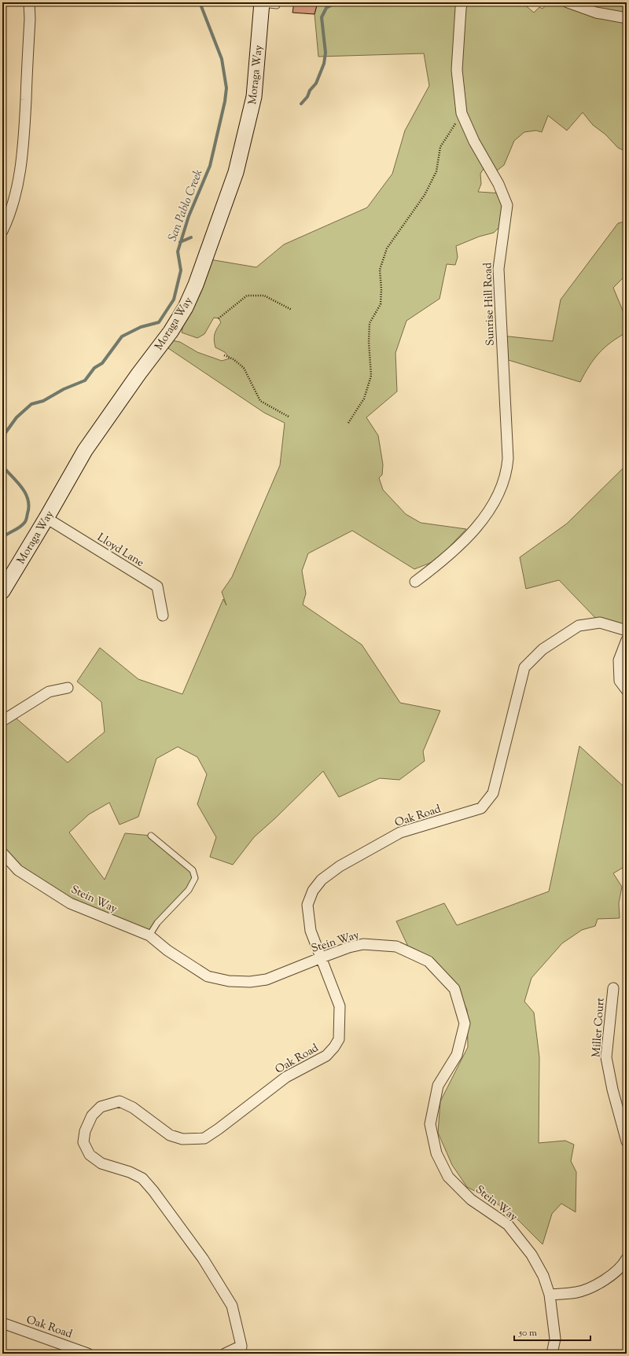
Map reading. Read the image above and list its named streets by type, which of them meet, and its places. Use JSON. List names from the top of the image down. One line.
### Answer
{"streets":{"main road":["Moraga Way"],"street":["Sunrise Hill Road","Lloyd Lane","Oak Road","Stein Way","Miller Court"]},"crossings":[["Moraga Way","Lloyd Lane"],["Oak Road","Stein Way"]],"water":["San Pablo Creek"],"scale_bar":"50 m"}
